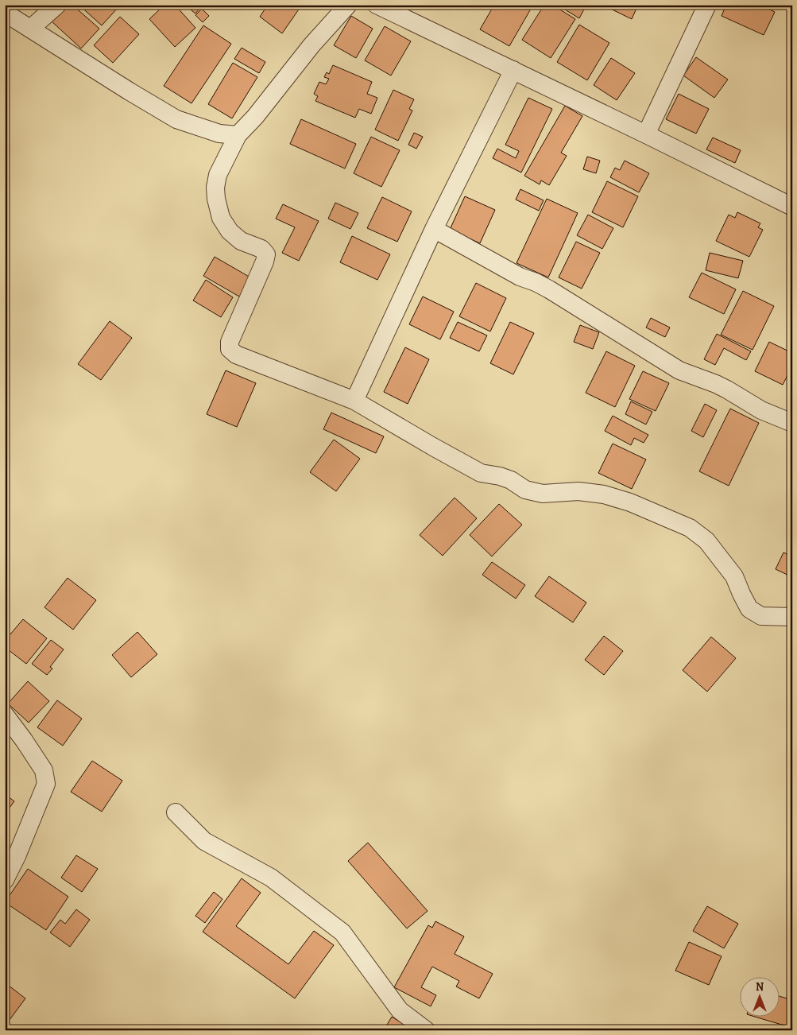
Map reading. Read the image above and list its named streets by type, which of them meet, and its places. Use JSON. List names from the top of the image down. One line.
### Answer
{"north":"top"}
